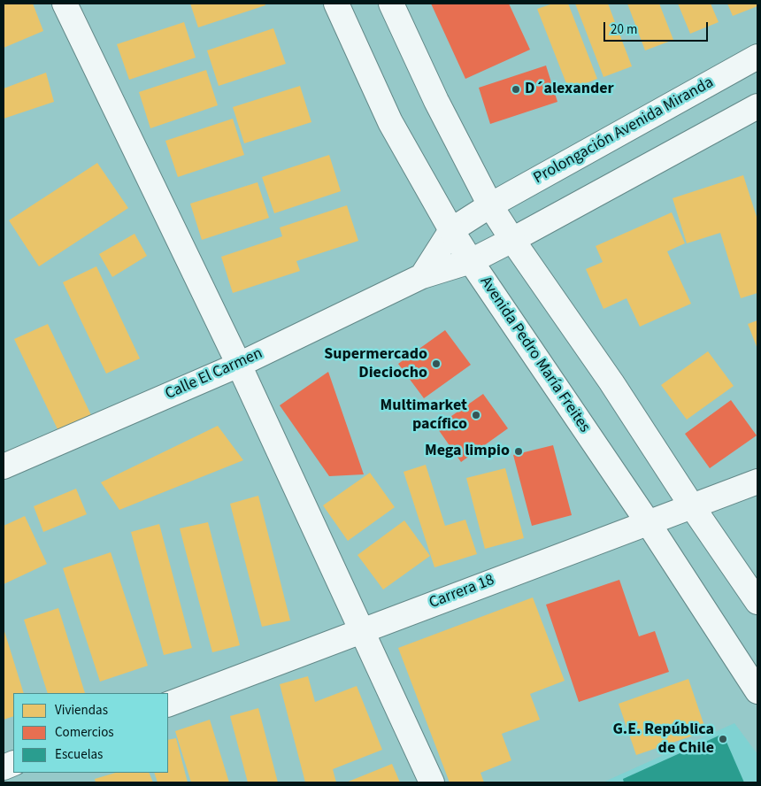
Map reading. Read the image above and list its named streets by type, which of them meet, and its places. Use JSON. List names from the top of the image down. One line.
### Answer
{"streets":{"street":["Prolongación Avenida Miranda","Avenida Pedro María Freites","Calle El Carmen","Carrera 18"]},"crossings":[["Prolongación Avenida Miranda","Avenida Pedro María Freites"],["Avenida Pedro María Freites","Calle El Carmen"],["Avenida Pedro María Freites","Carrera 18"]],"places":["D´alexander","Supermercado Dieciocho","Multimarket pacífico","Mega limpio","G.E. República de Chile"],"legend":["Viviendas","Comercios","Escuelas"],"scale_bar":"20 m"}
